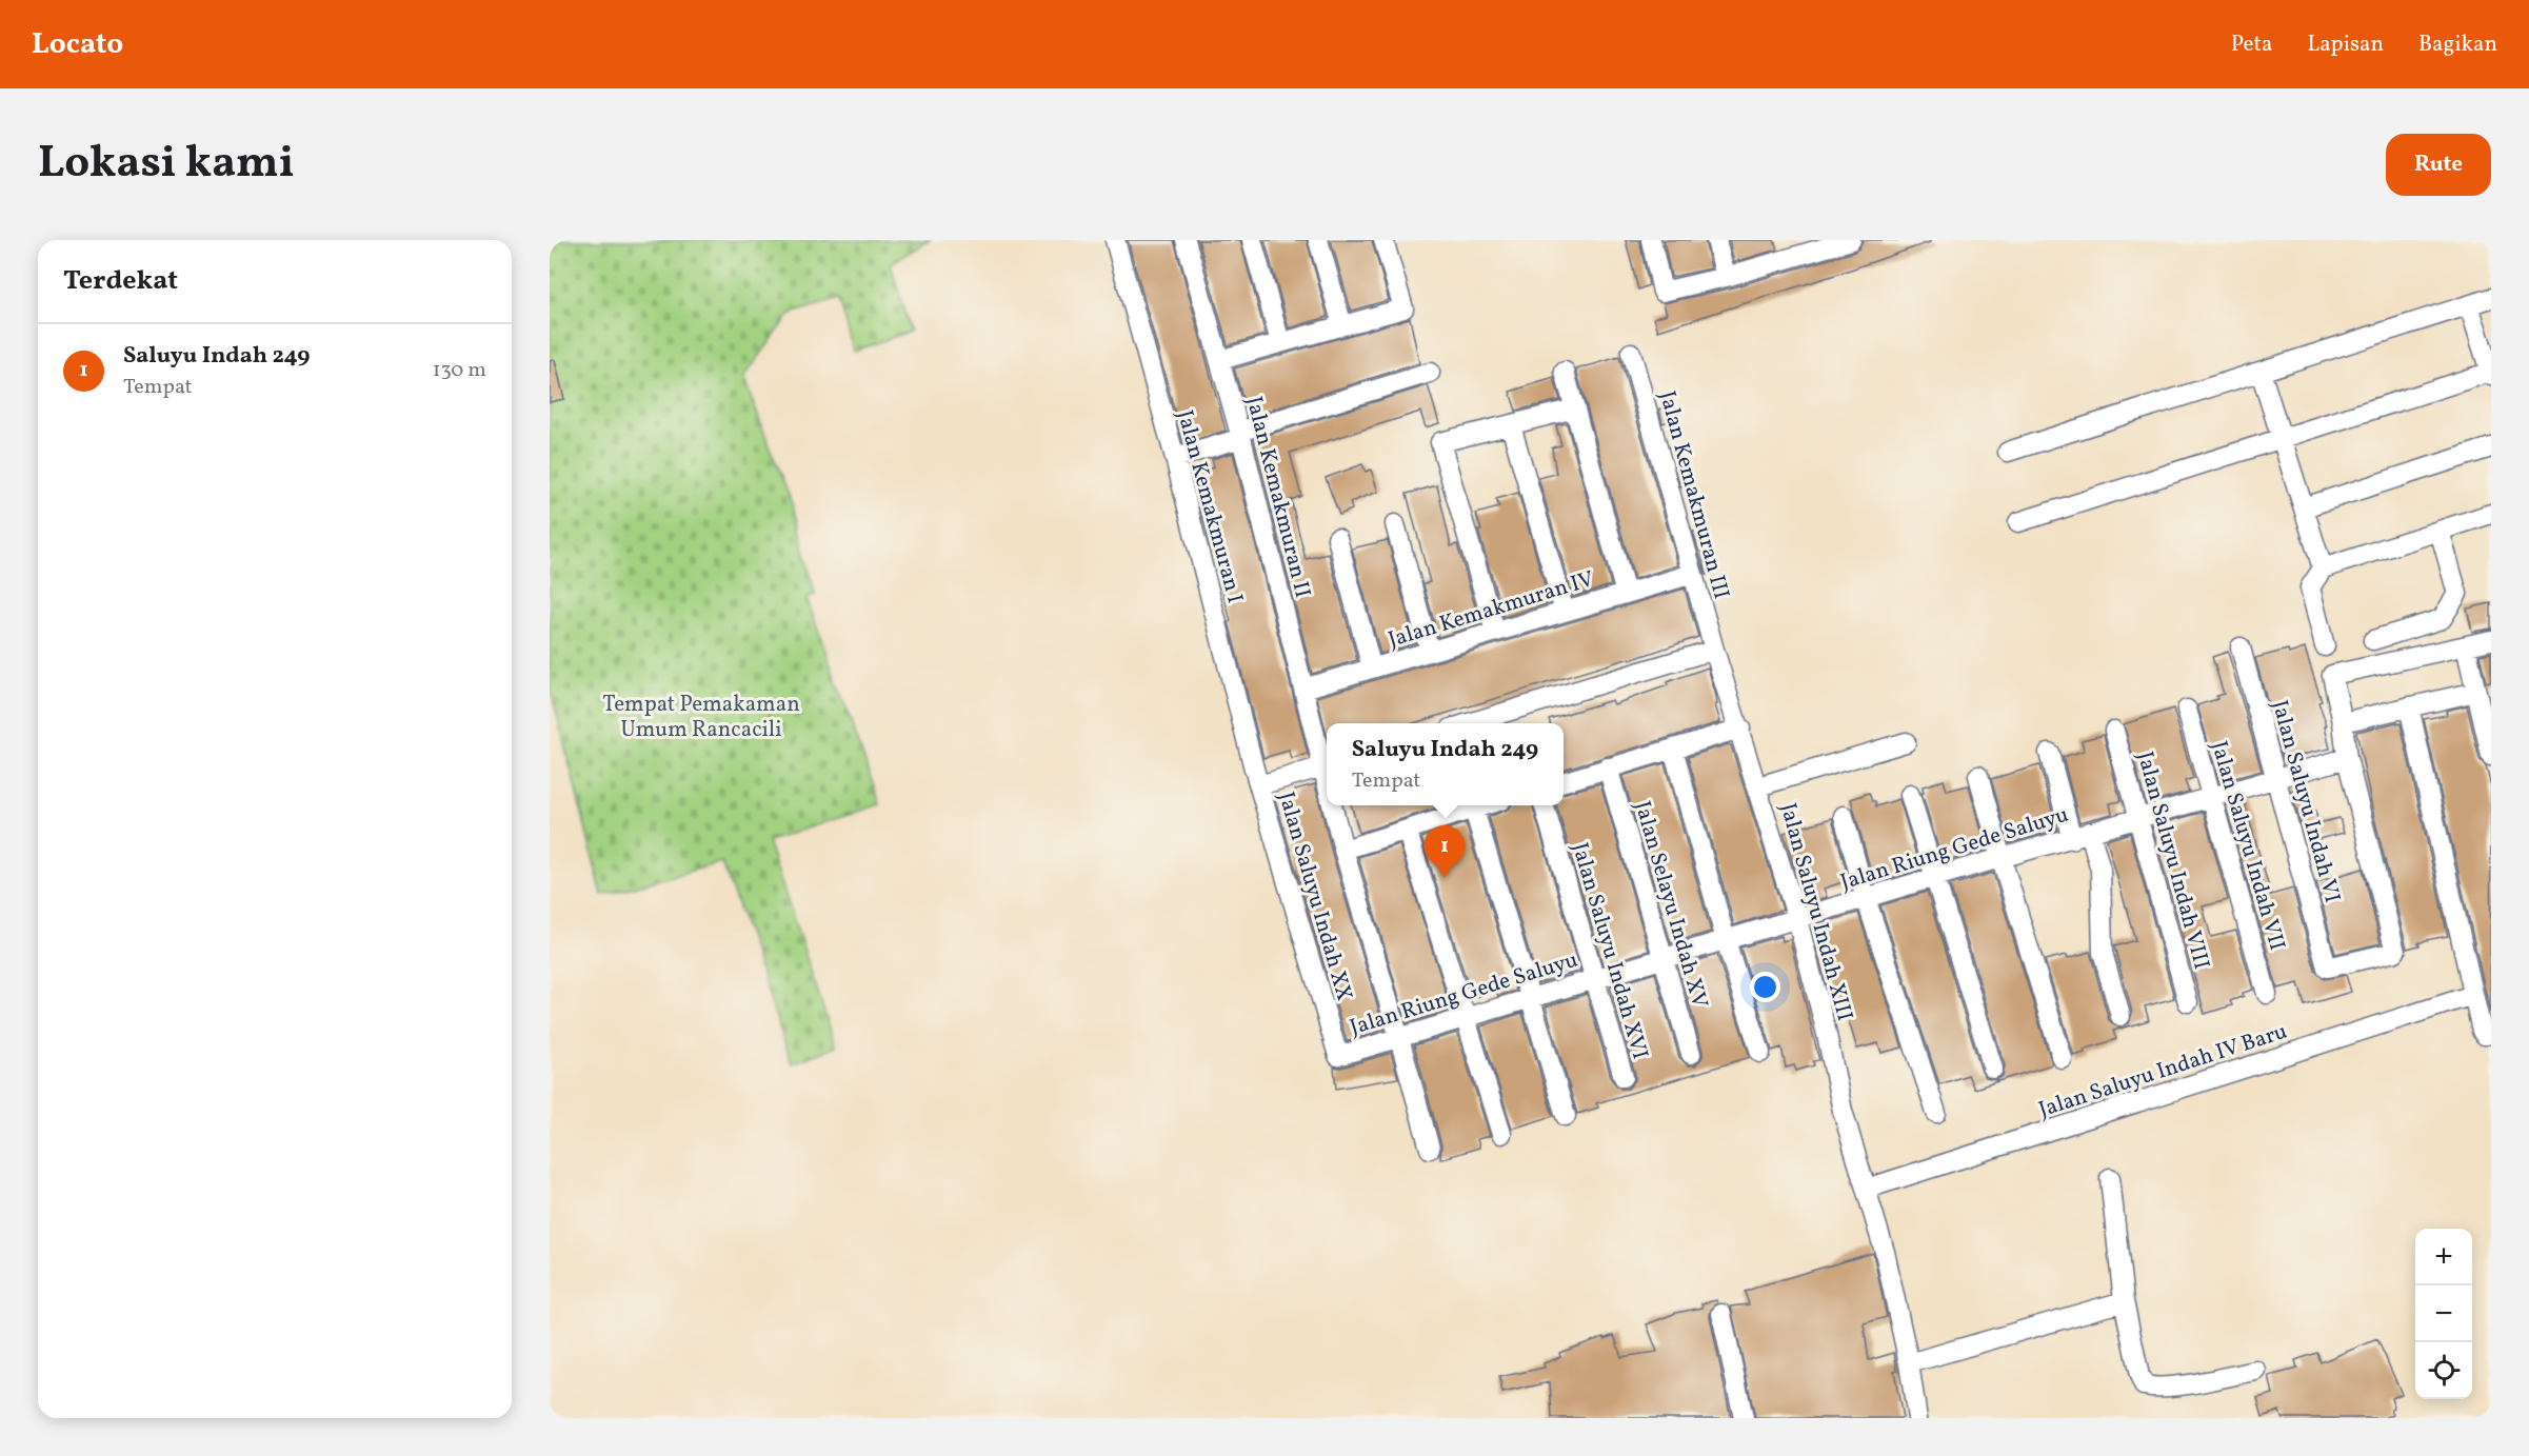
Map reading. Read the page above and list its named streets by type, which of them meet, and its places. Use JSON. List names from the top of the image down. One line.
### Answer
{"streets":{"street":["Jalan Kemakmuran III","Jalan Kemakmuran II","Jalan Kemakmuran I","Jalan Kemakmuran IV","Jalan Saluyu Indah VI","Jalan Saluyu Indah VII","Jalan Riung Gede Saluyu","Jalan Saluyu Indah VIII","Jalan Saluyu Indah XX","Jalan Selayu Indah XV","Jalan Saluyu Indah XIII","Jalan Saluyu Indah XVI","Jalan Saluyu Indah IV Baru"]},"crossings":[["Jalan Kemakmuran III","Jalan Kemakmuran IV"],["Jalan Kemakmuran III","Jalan Saluyu Indah XIII"],["Jalan Kemakmuran II","Jalan Kemakmuran IV"],["Jalan Kemakmuran II","Jalan Riung Gede Saluyu"],["Jalan Kemakmuran I","Jalan Saluyu Indah XX"],["Jalan Saluyu Indah VI","Jalan Riung Gede Saluyu"],["Jalan Saluyu Indah VII","Jalan Riung Gede Saluyu"],["Jalan Riung Gede Saluyu","Jalan Saluyu Indah VIII"],["Jalan Riung Gede Saluyu","Jalan Saluyu Indah XX"],["Jalan Riung Gede Saluyu","Jalan Selayu Indah XV"],["Jalan Riung Gede Saluyu","Jalan Saluyu Indah XIII"],["Jalan Riung Gede Saluyu","Jalan Saluyu Indah XVI"],["Jalan Saluyu Indah XIII","Jalan Saluyu Indah IV Baru"]],"parks":["Tempat Pemakaman Umum Rancacili"],"page":{"header":"Locato","nav":["Peta","Lapisan","Bagikan"],"title":"Lokasi kami","buttons":"Rute","heading":"Terdekat","list":[{"mark":"1","name":"Saluyu Indah 249","note":"Tempat","value":"130 m"}],"popup":["Saluyu Indah 249","Tempat"],"pins":"1","map_buttons":["+","−"]}}
